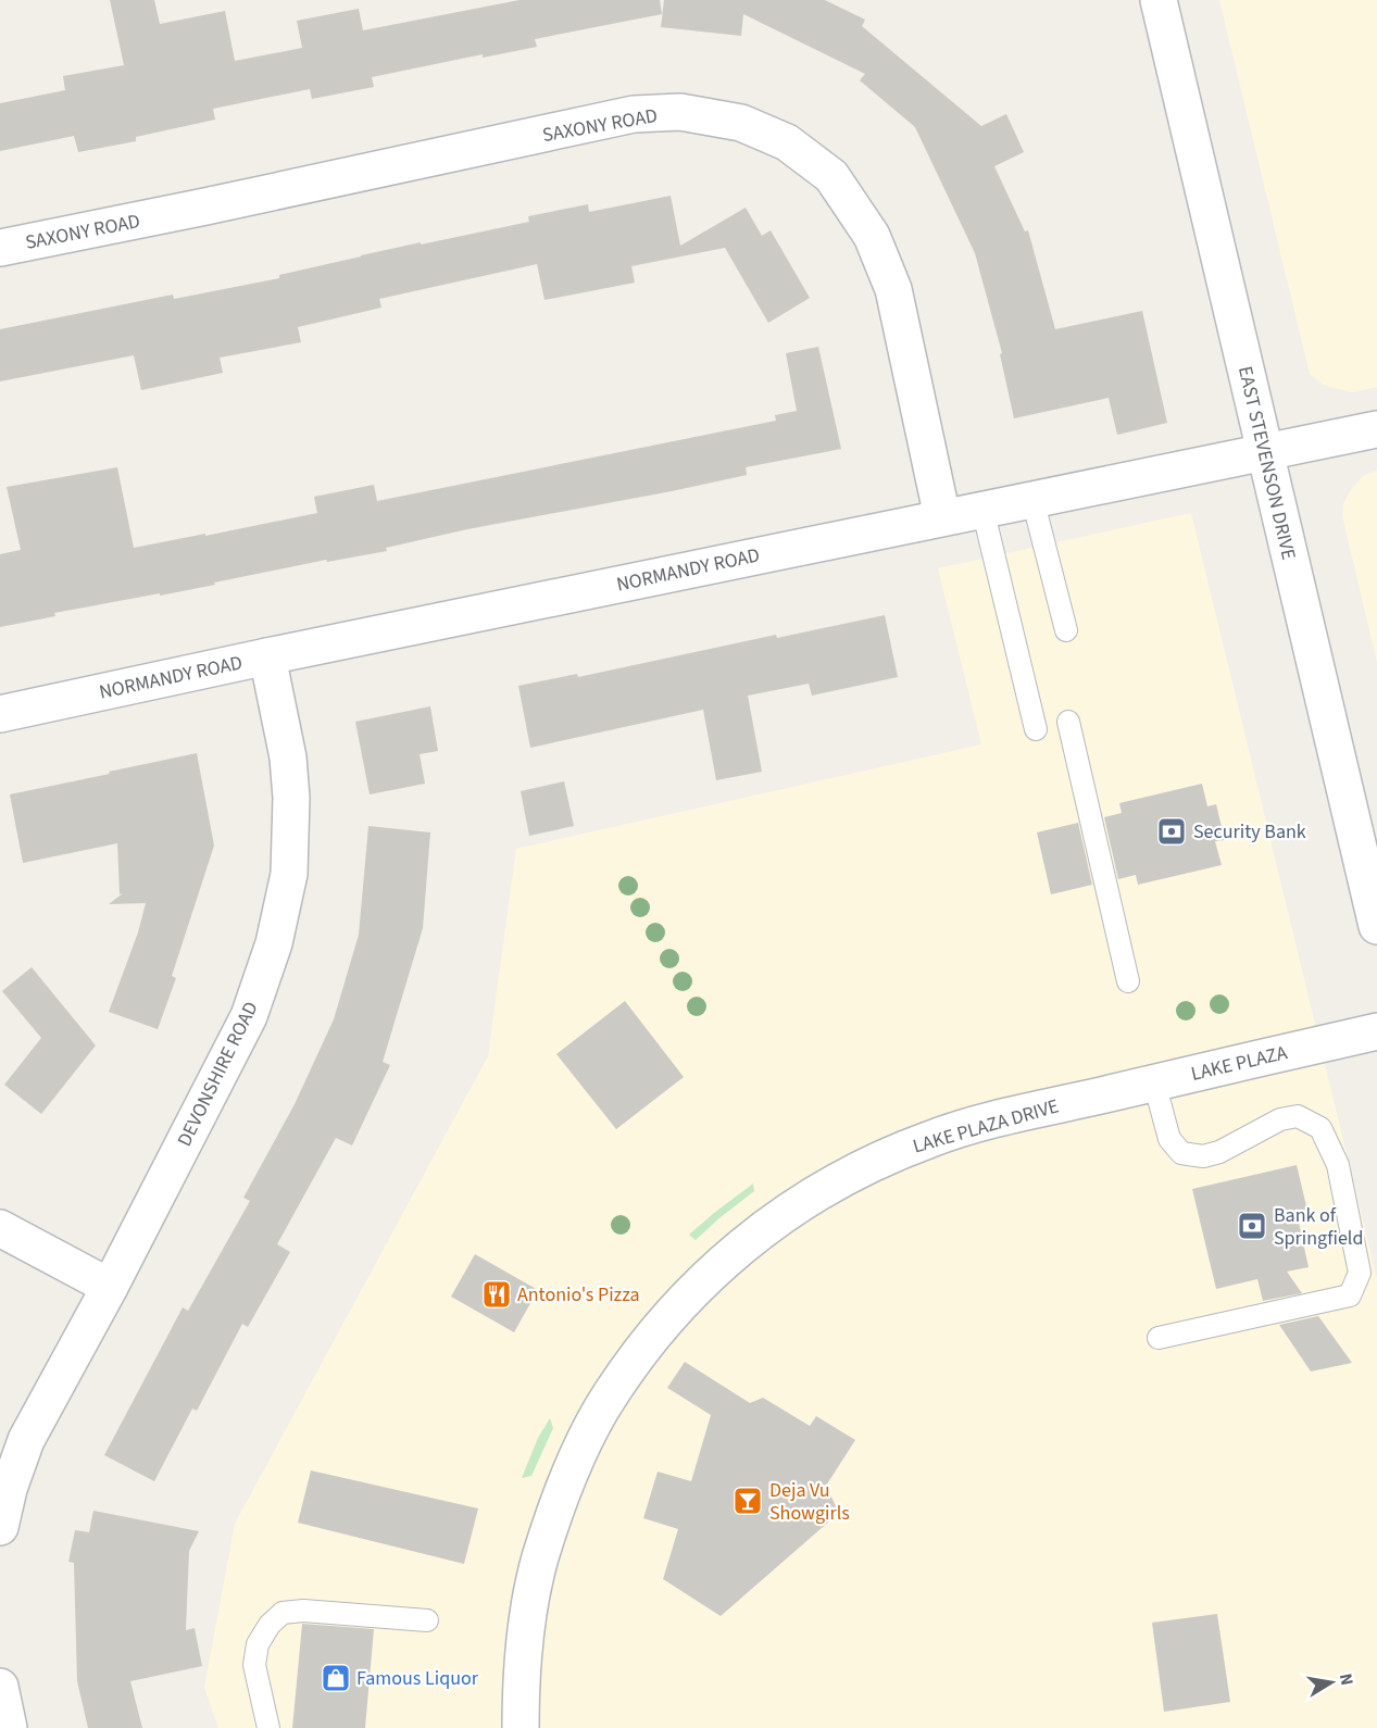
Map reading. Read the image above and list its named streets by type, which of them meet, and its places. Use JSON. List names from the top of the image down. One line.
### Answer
{"streets":{"street":["SAXONY ROAD","EAST STEVENSON DRIVE","NORMANDY ROAD","LAKE PLAZA","DEVONSHIRE ROAD","LAKE PLAZA DRIVE"]},"crossings":[["SAXONY ROAD","NORMANDY ROAD"],["EAST STEVENSON DRIVE","NORMANDY ROAD"],["NORMANDY ROAD","DEVONSHIRE ROAD"],["LAKE PLAZA","LAKE PLAZA DRIVE"]],"places":{"bank":["Security Bank","Bank of Springfield"],"restaurant":["Antonio's Pizza"],"bar":["Deja Vu Showgirls"],"shop":["Famous Liquor"]},"north":"right"}
